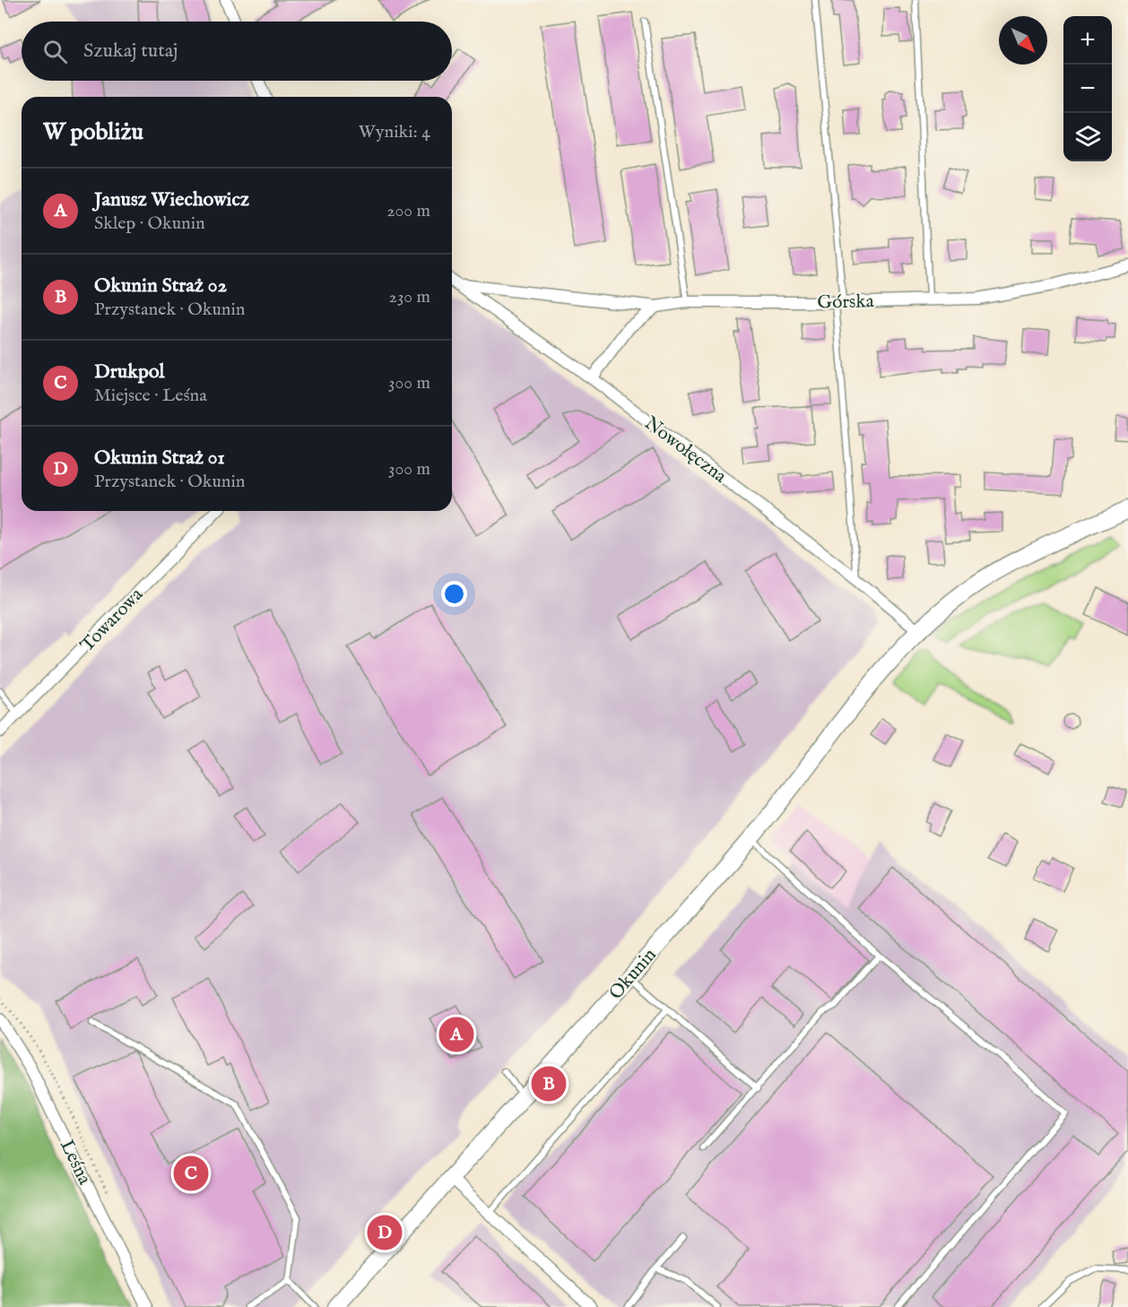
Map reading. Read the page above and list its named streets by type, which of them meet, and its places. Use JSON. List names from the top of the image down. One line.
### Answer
{"streets":{"main road":["Okunin"],"street":["Górska","Nowołęczna","Towarowa","Leśna"]},"crossings":[["Górska","Nowołęczna"],["Nowołęczna","Okunin"]],"north":"bottom right","page":{"map_buttons":["+","−"],"search":"Szukaj tutaj","heading":["W pobliżu","Wyniki: 4"],"list":[{"mark":"A","name":"Janusz Wiechowicz","note":"Sklep · Okunin","value":"200 m"},{"mark":"B","name":"Okunin Straż 02","note":"Przystanek · Okunin","value":"230 m"},{"mark":"C","name":"Drukpol","note":"Miejsce · Leśna","value":"300 m"},{"mark":"D","name":"Okunin Straż 01","note":"Przystanek · Okunin","value":"300 m"}],"pins":["A","B","C","D"]}}
